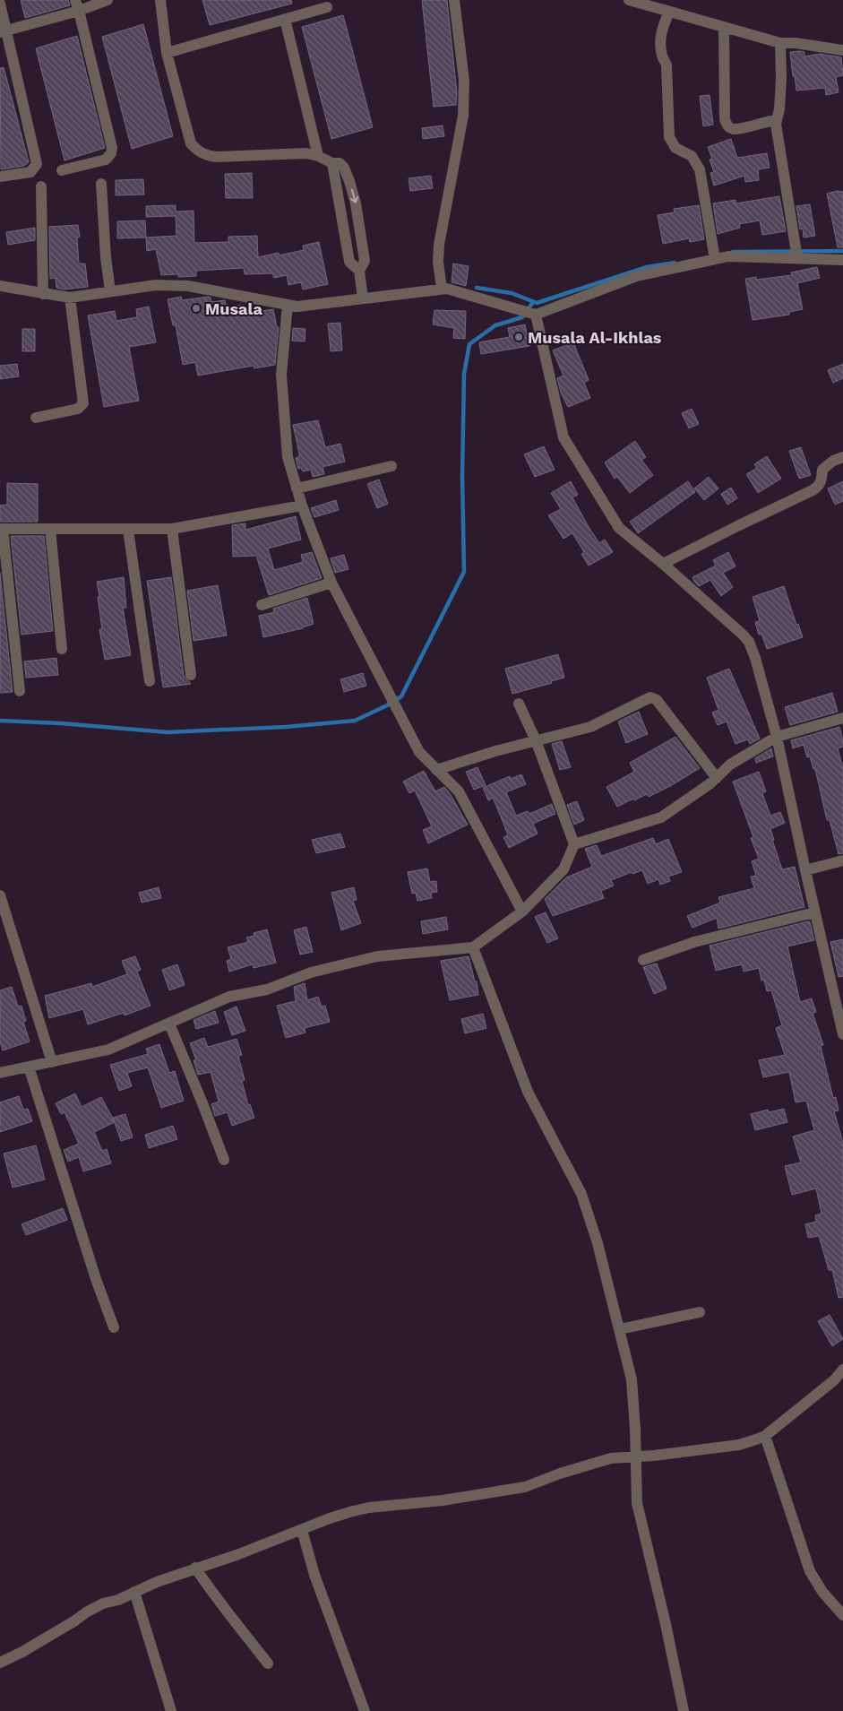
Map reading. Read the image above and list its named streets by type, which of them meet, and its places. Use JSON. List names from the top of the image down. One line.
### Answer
{"places":["Musala","Musala Al-Ikhlas"]}
